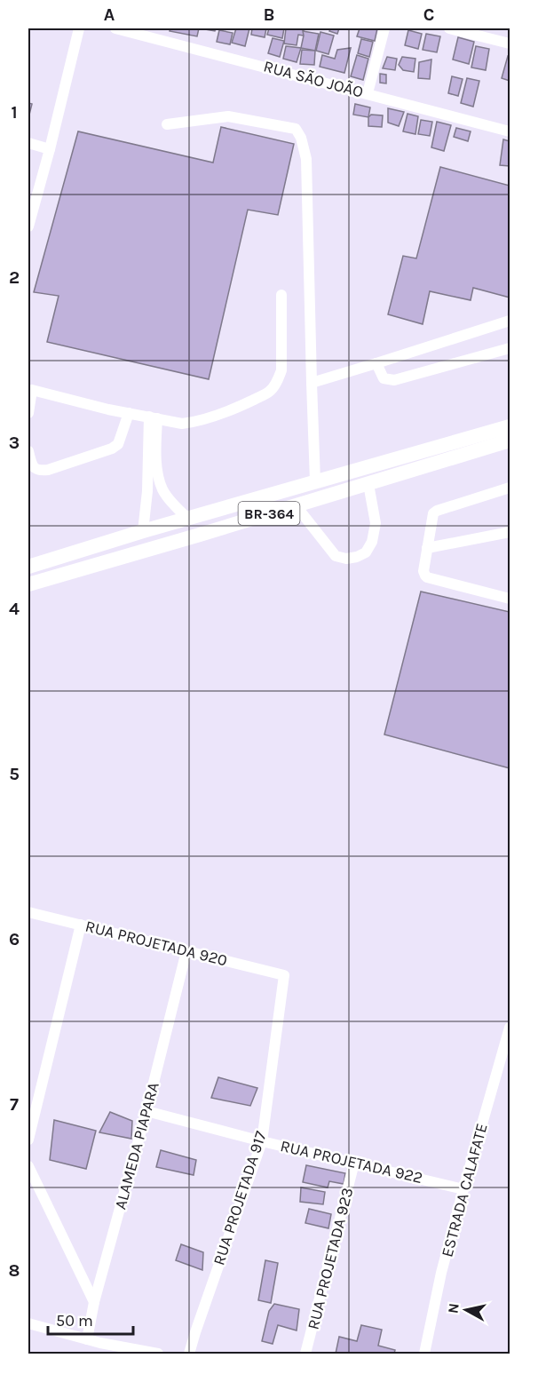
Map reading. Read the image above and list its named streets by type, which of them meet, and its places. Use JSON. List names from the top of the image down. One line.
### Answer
{"streets":{"main road":["BR-364"],"street":["RUA SÃO JOÃO","RUA PROJETADA 920","ALAMEDA PIAPARA","RUA PROJETADA 922","ESTRADA CALAFATE","RUA PROJETADA 917","RUA PROJETADA 923"]},"crossings":[["RUA PROJETADA 920","ALAMEDA PIAPARA"],["RUA PROJETADA 920","RUA PROJETADA 917"],["ALAMEDA PIAPARA","RUA PROJETADA 922"],["RUA PROJETADA 922","ESTRADA CALAFATE"],["RUA PROJETADA 922","RUA PROJETADA 917"],["RUA PROJETADA 922","RUA PROJETADA 923"]],"scale_bar":"50 m","north":"left","grid":{"columns":["A","B","C"],"rows":["1","2","3","4","5","6","7","8"]}}
